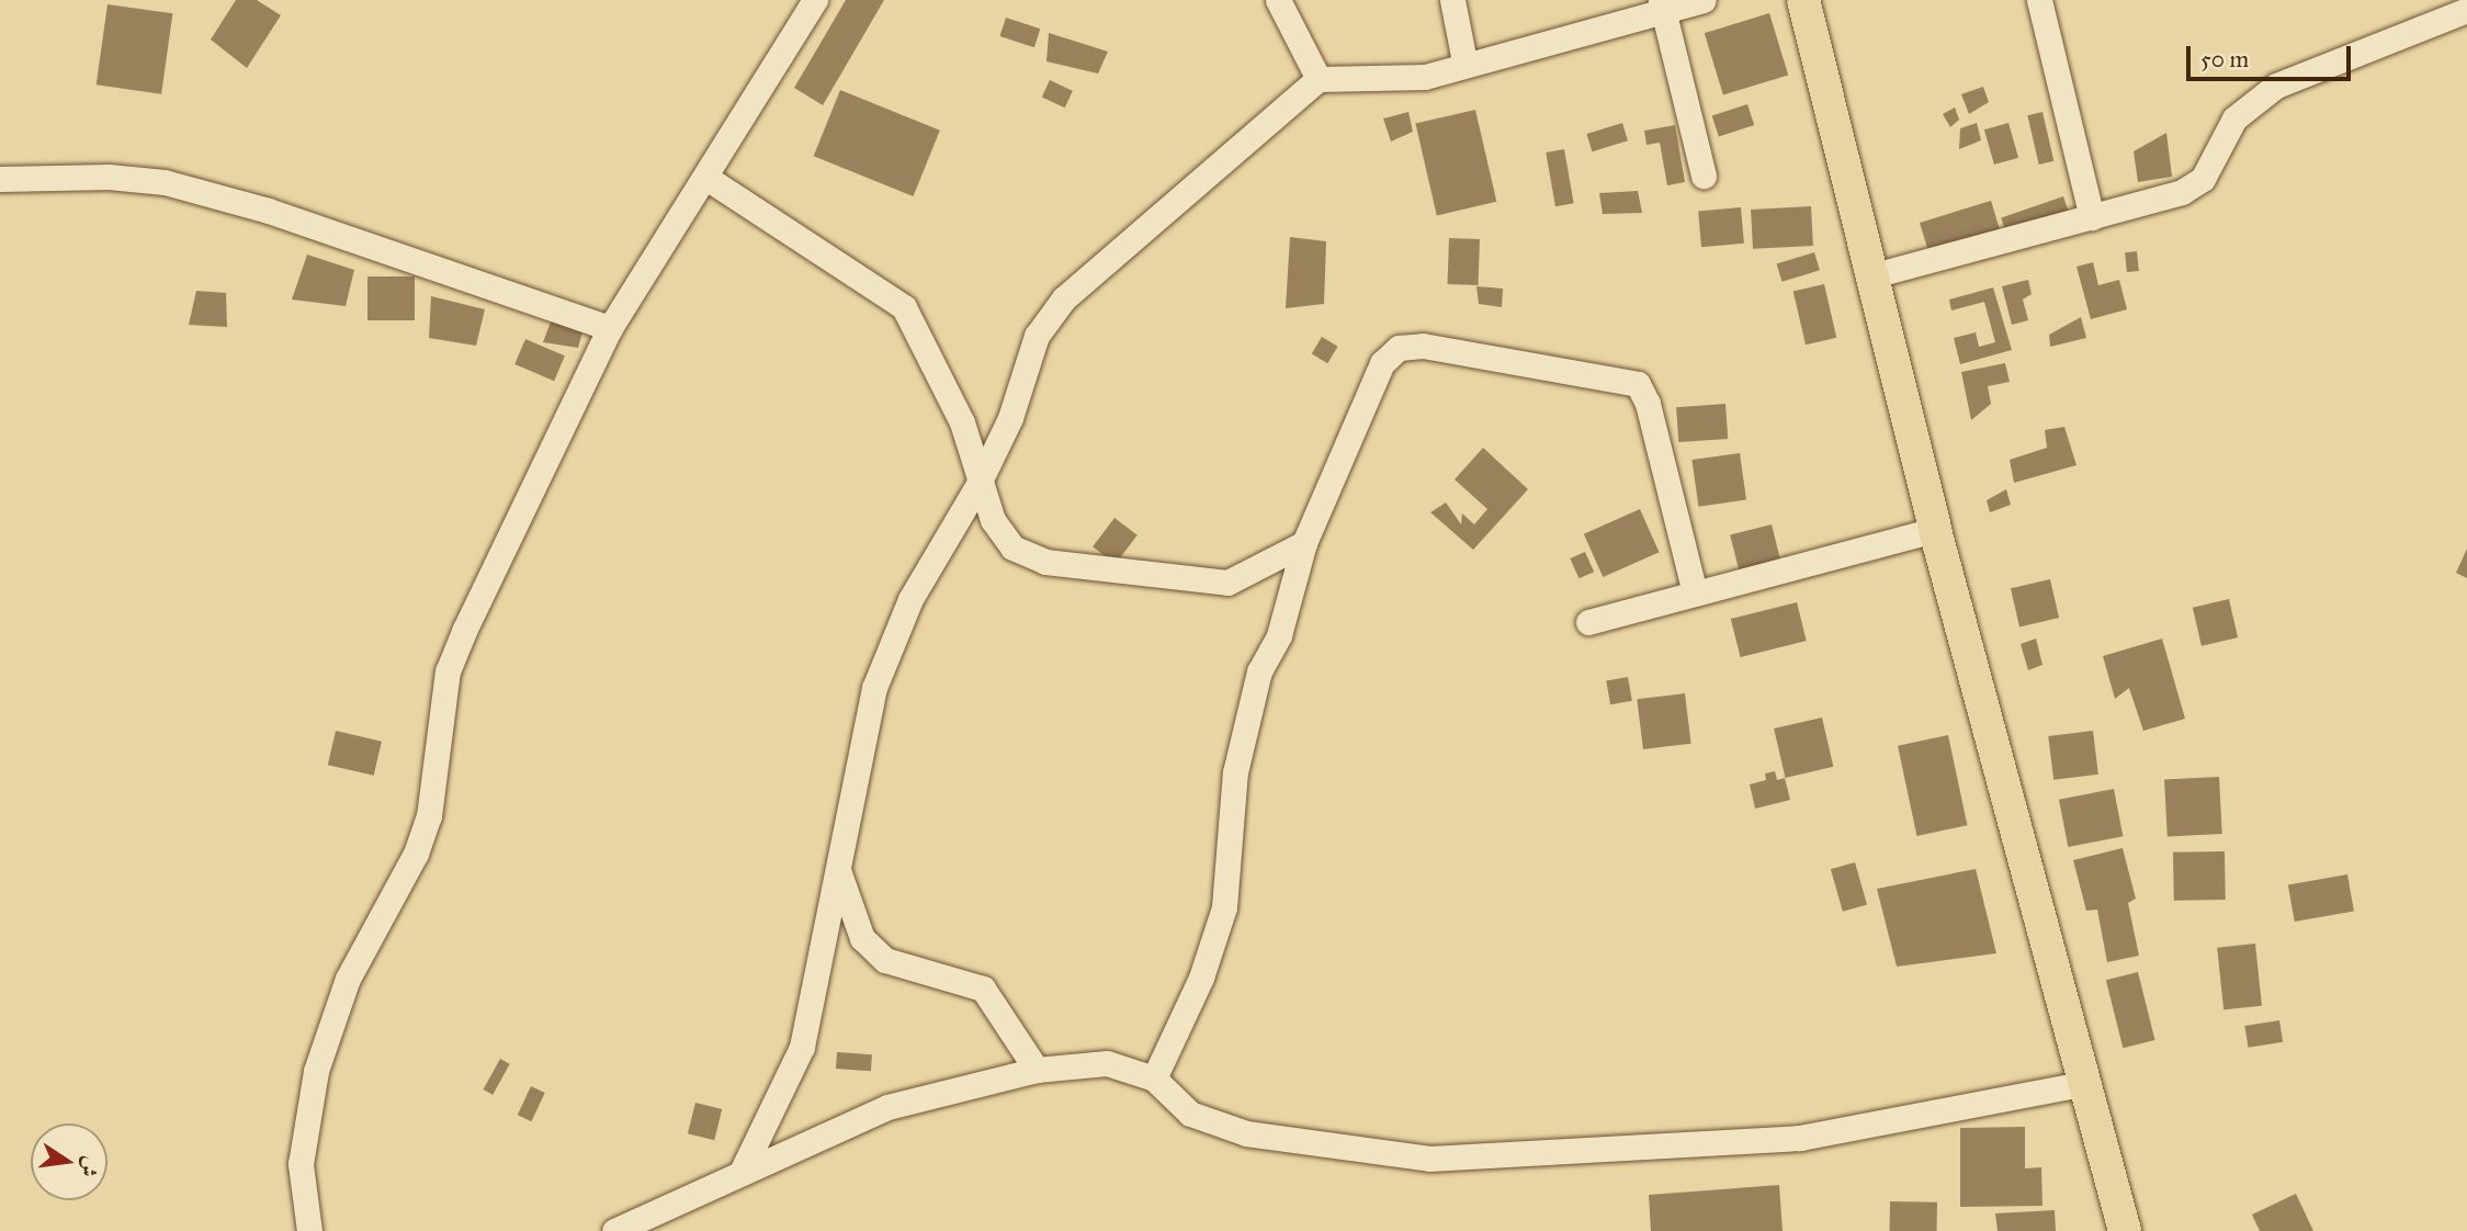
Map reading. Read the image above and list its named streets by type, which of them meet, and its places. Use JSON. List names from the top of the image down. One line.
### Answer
{"scale_bar":"50 m","north":"right"}
